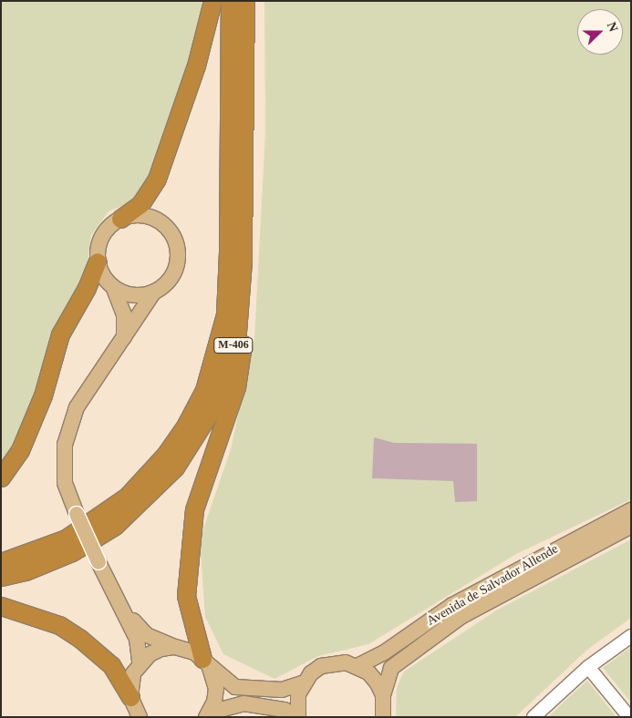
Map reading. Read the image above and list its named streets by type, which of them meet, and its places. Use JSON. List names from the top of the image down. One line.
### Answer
{"streets":{"highway":["M-406"],"main road":["Avenida de Salvador Allende"]},"north":"right"}
